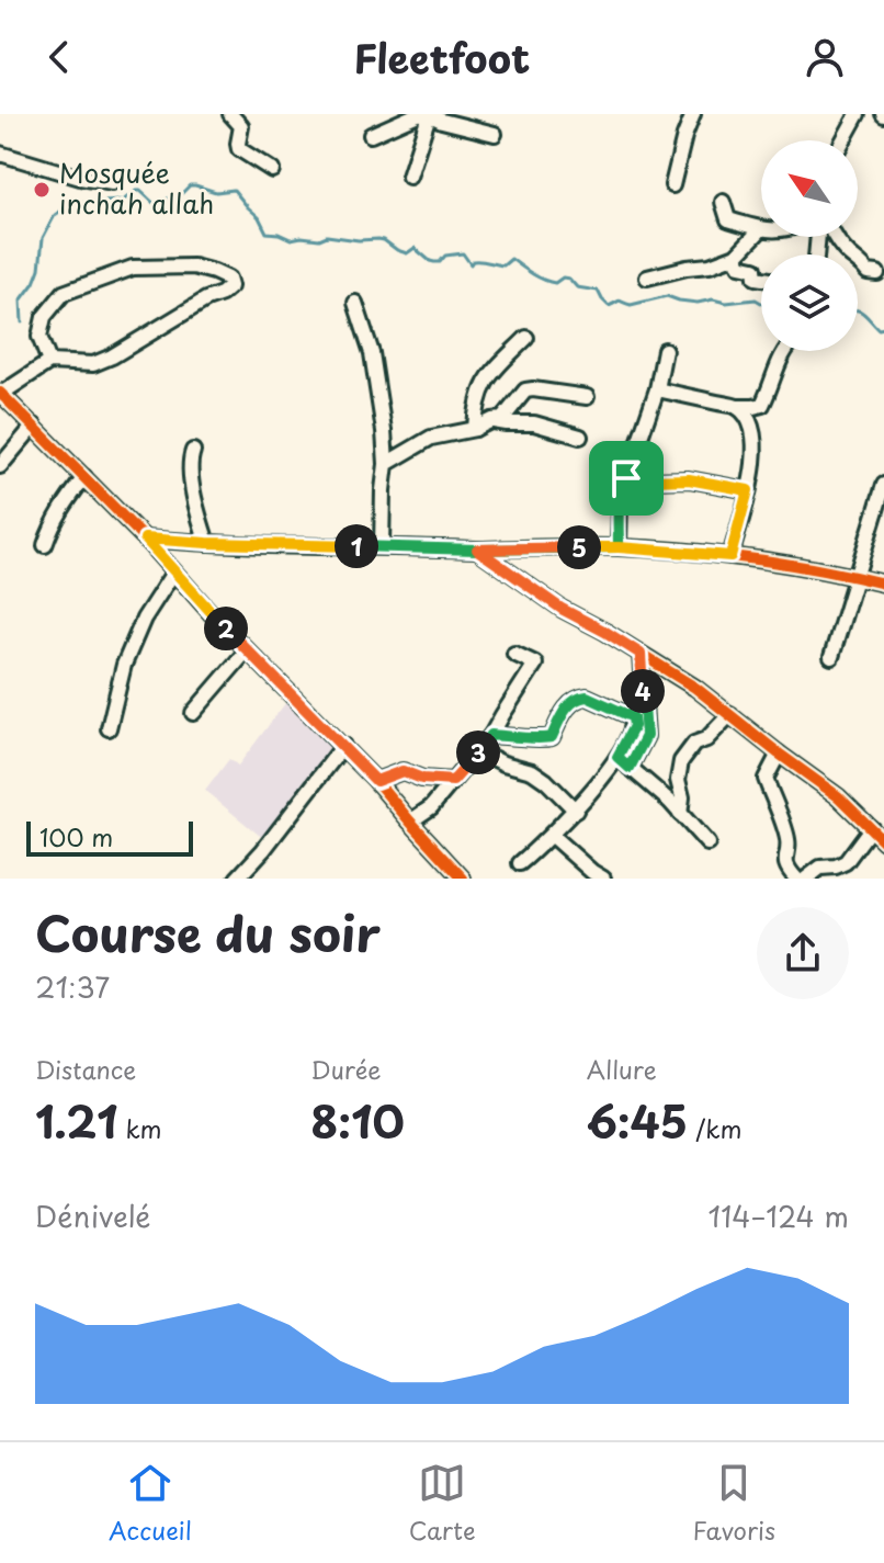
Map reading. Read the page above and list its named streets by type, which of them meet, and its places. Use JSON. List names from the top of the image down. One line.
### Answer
{"places":["Mosquée inchah allah"],"scale_bar":"100 m","north":"top left","page":{"header":"Fleetfoot","pins":["1","5","2","4","3"],"scale":"100 m","heading":["Course du soir","21:37"],"stats":[["Distance","1.21 km"],["Durée","8:10"],["Allure","6:45 /km"]],"chart":["Dénivelé","114–124 m"],"tabs":["Accueil","Carte","Favoris"]}}
